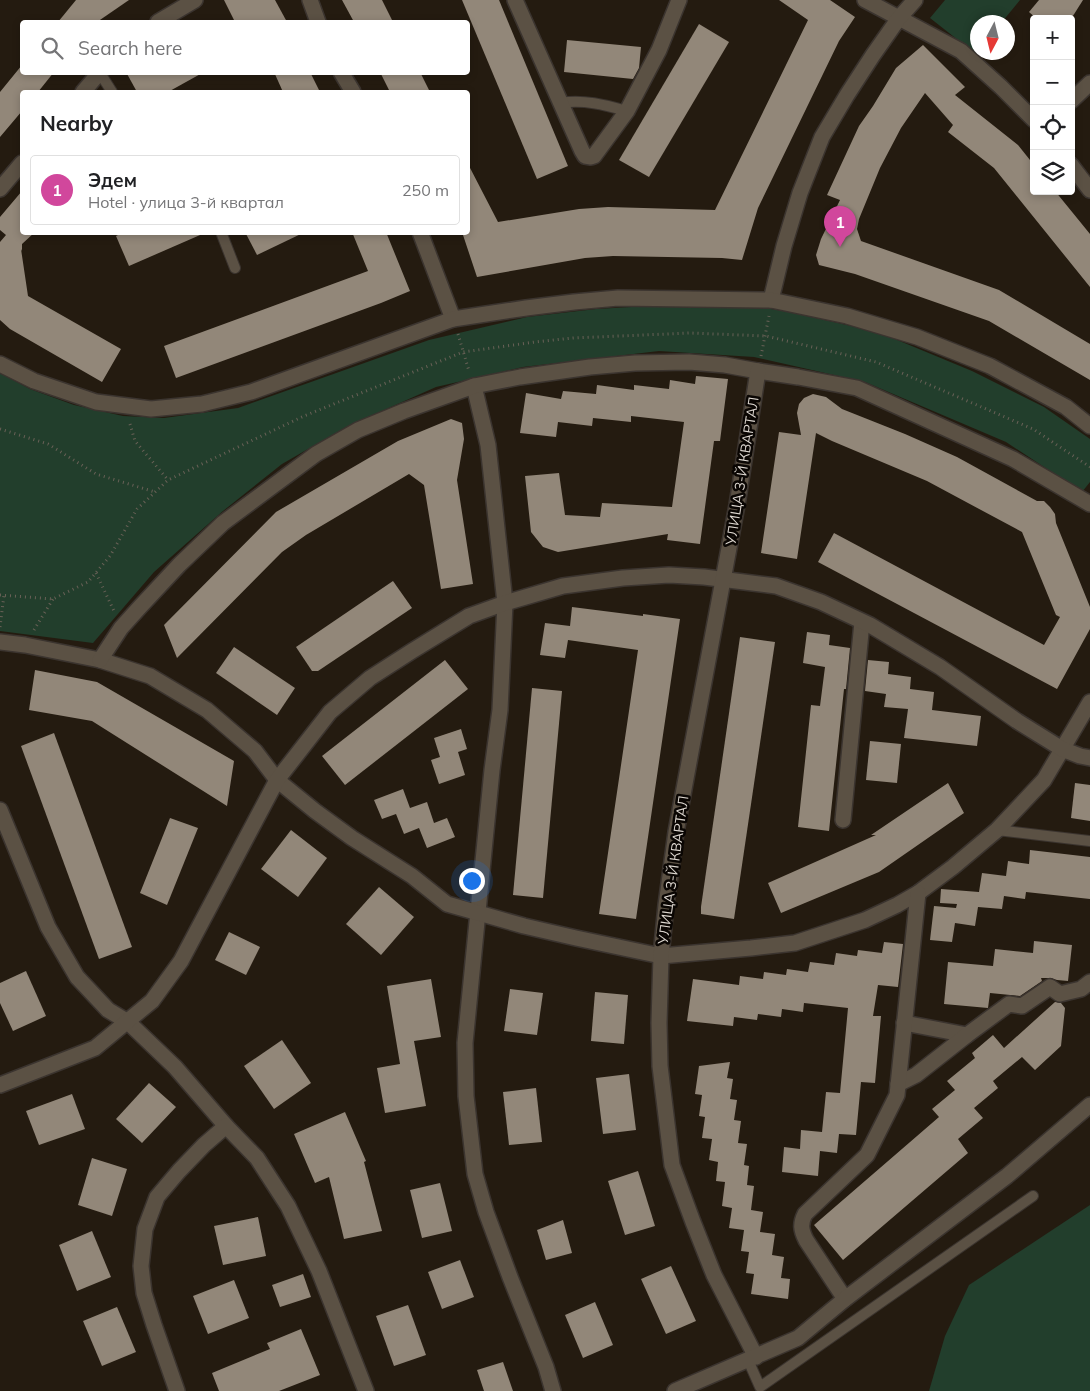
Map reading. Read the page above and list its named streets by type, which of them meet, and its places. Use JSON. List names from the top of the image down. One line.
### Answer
{"streets":{"street":["УЛИЦА 3-Й КВАРТАЛ"]},"north":"bottom","page":{"map_buttons":["+","−"],"search":"Search here","heading":"Nearby","list":[{"mark":"1","name":"Эдем","note":"Hotel · улица 3-й квартал","value":"250 m"}],"pins":"1"}}
